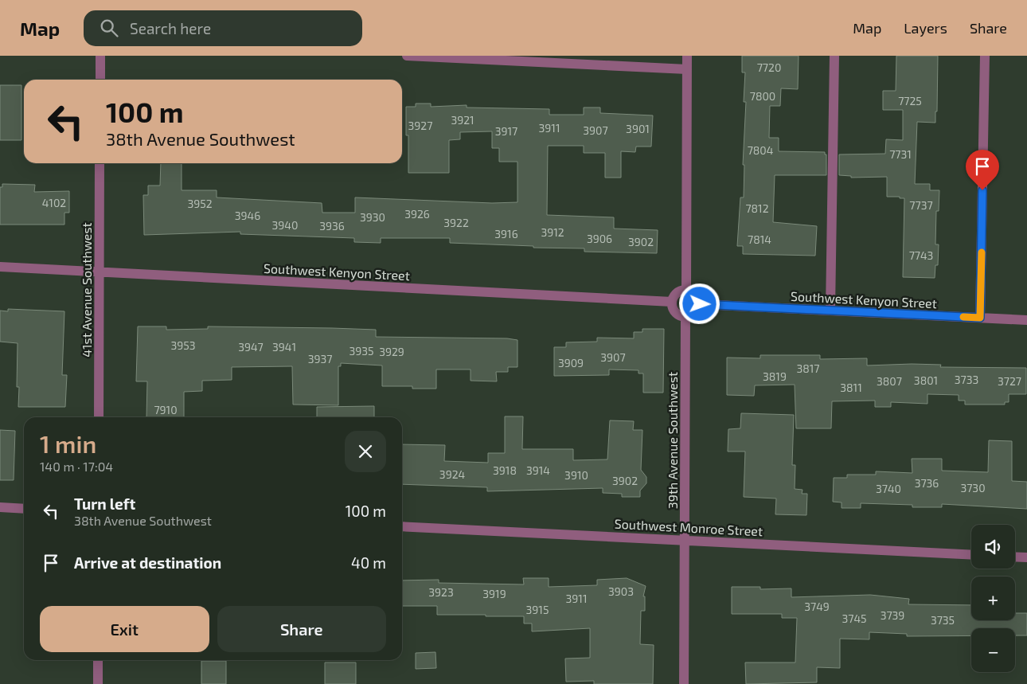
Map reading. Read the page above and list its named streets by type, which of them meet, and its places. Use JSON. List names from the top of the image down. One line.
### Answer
{"streets":{"street":["Southwest Kenyon Street","41st Avenue Southwest","39th Avenue Southwest","Southwest Monroe Street"]},"crossings":[["Southwest Kenyon Street","41st Avenue Southwest"],["Southwest Kenyon Street","39th Avenue Southwest"],["39th Avenue Southwest","Southwest Monroe Street"]],"house_numbers":["7720","7800","7725","3921","3927","3911","3901","3907","3917","7804","7731","4102","3952","7737","7812","3926","3946","3930","3922","3940","3936","3912","3916","3906","7814","3902","7743","3953","3947","3941","3935","3929","3907","3937","3909","3817","3819","3733","3801","3807","3727","3811","7910","3918","3914","3924","3910","3902","3736","3730","3740","3903","3923","3919","3911","3749","3915","3739","3745","3735"],"page":{"header":"Map","search":"Search here","nav":["Map","Layers","Share"],"turn":["100 m","38th Avenue Southwest"],"heading":["1 min","140 m · 17:04"],"list":[{"name":"Turn left","note":"38th Avenue Southwest","value":"100 m"},{"name":"Arrive at destination","value":"40 m"}],"map_buttons":["+","−"],"buttons":["Exit","Share"]}}
